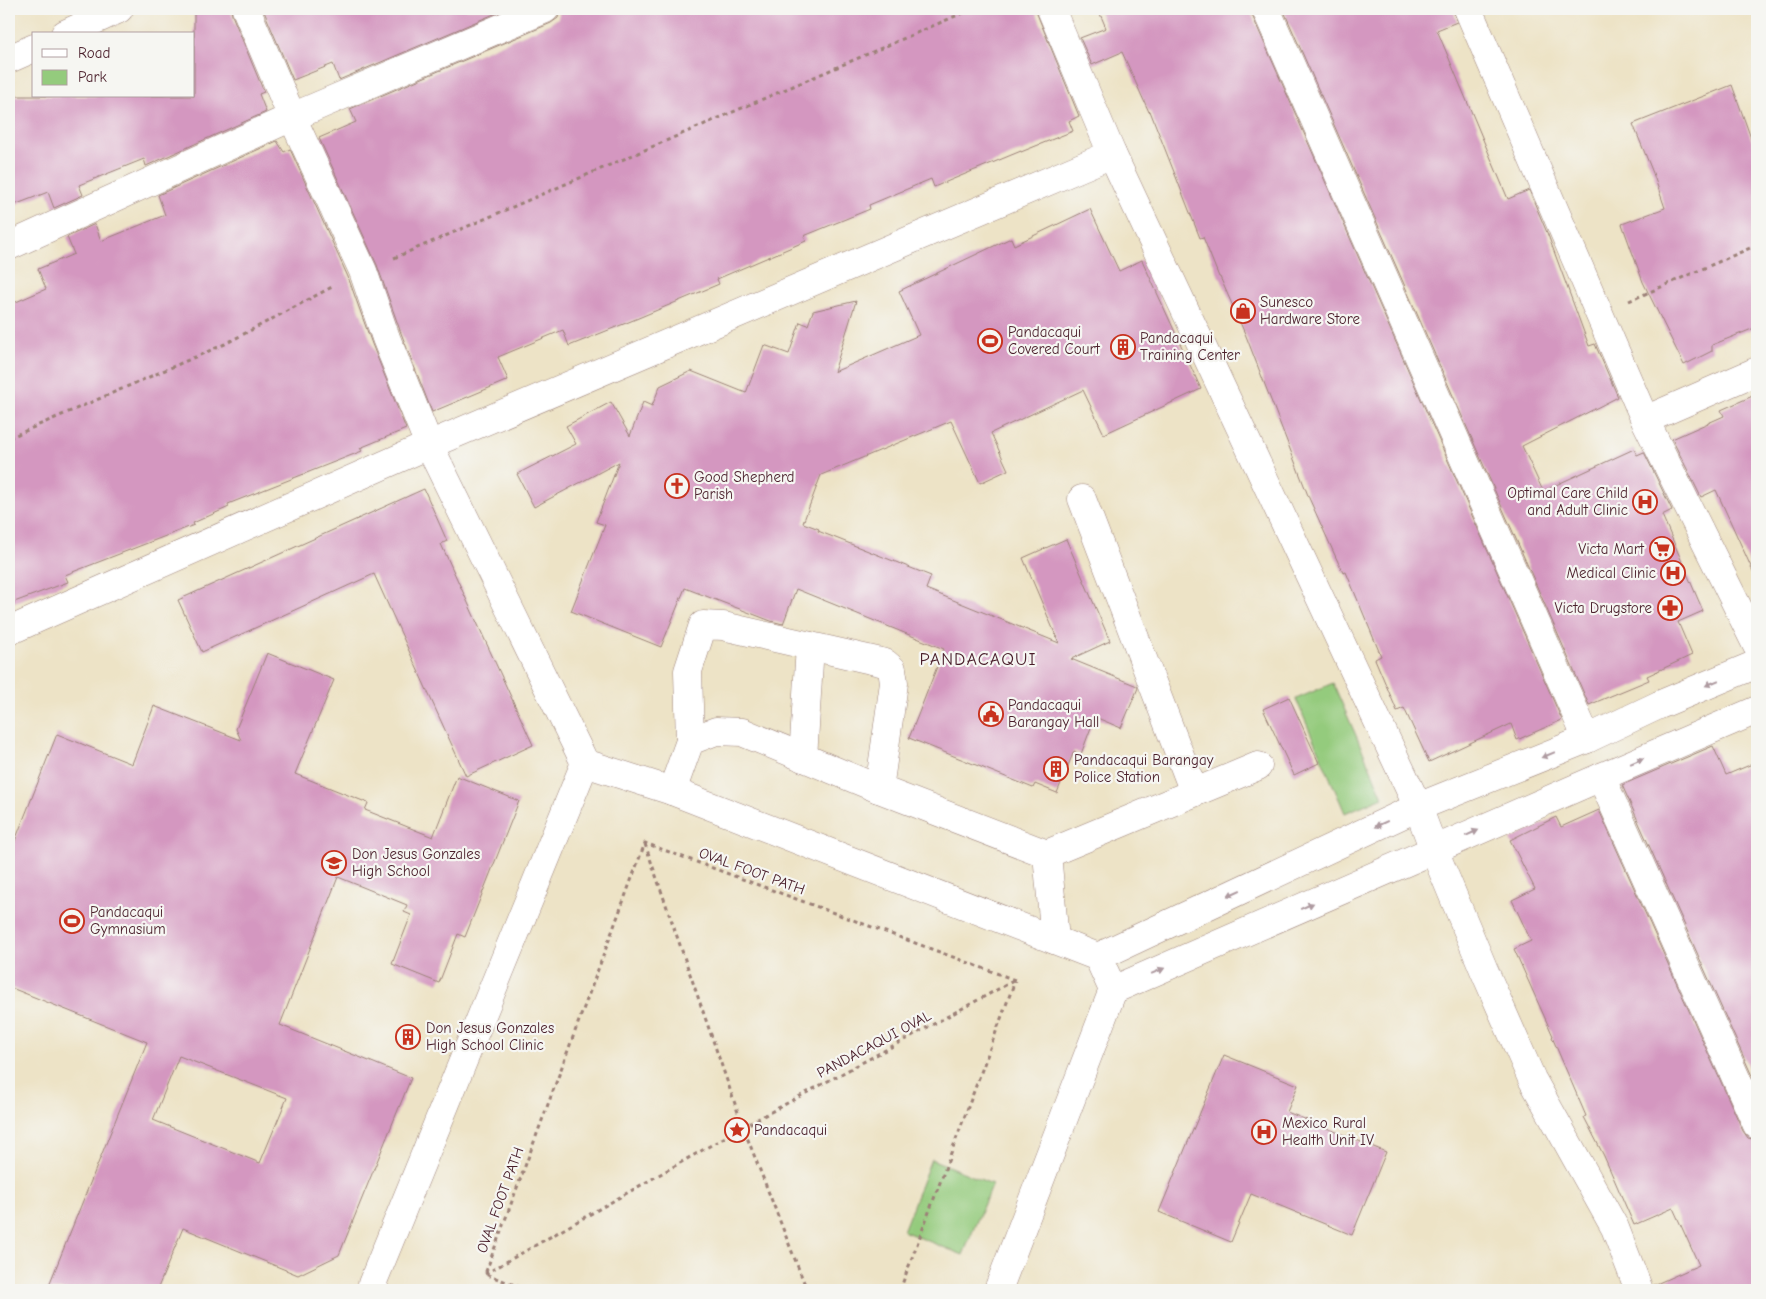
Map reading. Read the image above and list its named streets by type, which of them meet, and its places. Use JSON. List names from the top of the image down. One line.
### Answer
{"streets":{"path":["OVAL FOOT PATH","PANDACAQUI OVAL"]},"crossings":[["OVAL FOOT PATH","PANDACAQUI OVAL"]],"districts":["PANDACAQUI"],"places":{"shop":["Sunesco Hardware Store"],"sports":["Pandacaqui Covered Court","Pandacaqui Gymnasium"],"building":["Pandacaqui Training Center","Pandacaqui Barangay Police Station","Don Jesus Gonzales High School Clinic"],"church":["Good Shepherd Parish"],"hospital":["Optimal Care Child and Adult Clinic","Medical Clinic","Mexico Rural Health Unit IV"],"supermarket":["Victa Mart"],"pharmacy":["Victa Drugstore"],"public building":["Pandacaqui Barangay Hall"],"school or university":["Don Jesus Gonzales High School"],"place":["Pandacaqui"]},"legend":["Road","Park"]}
